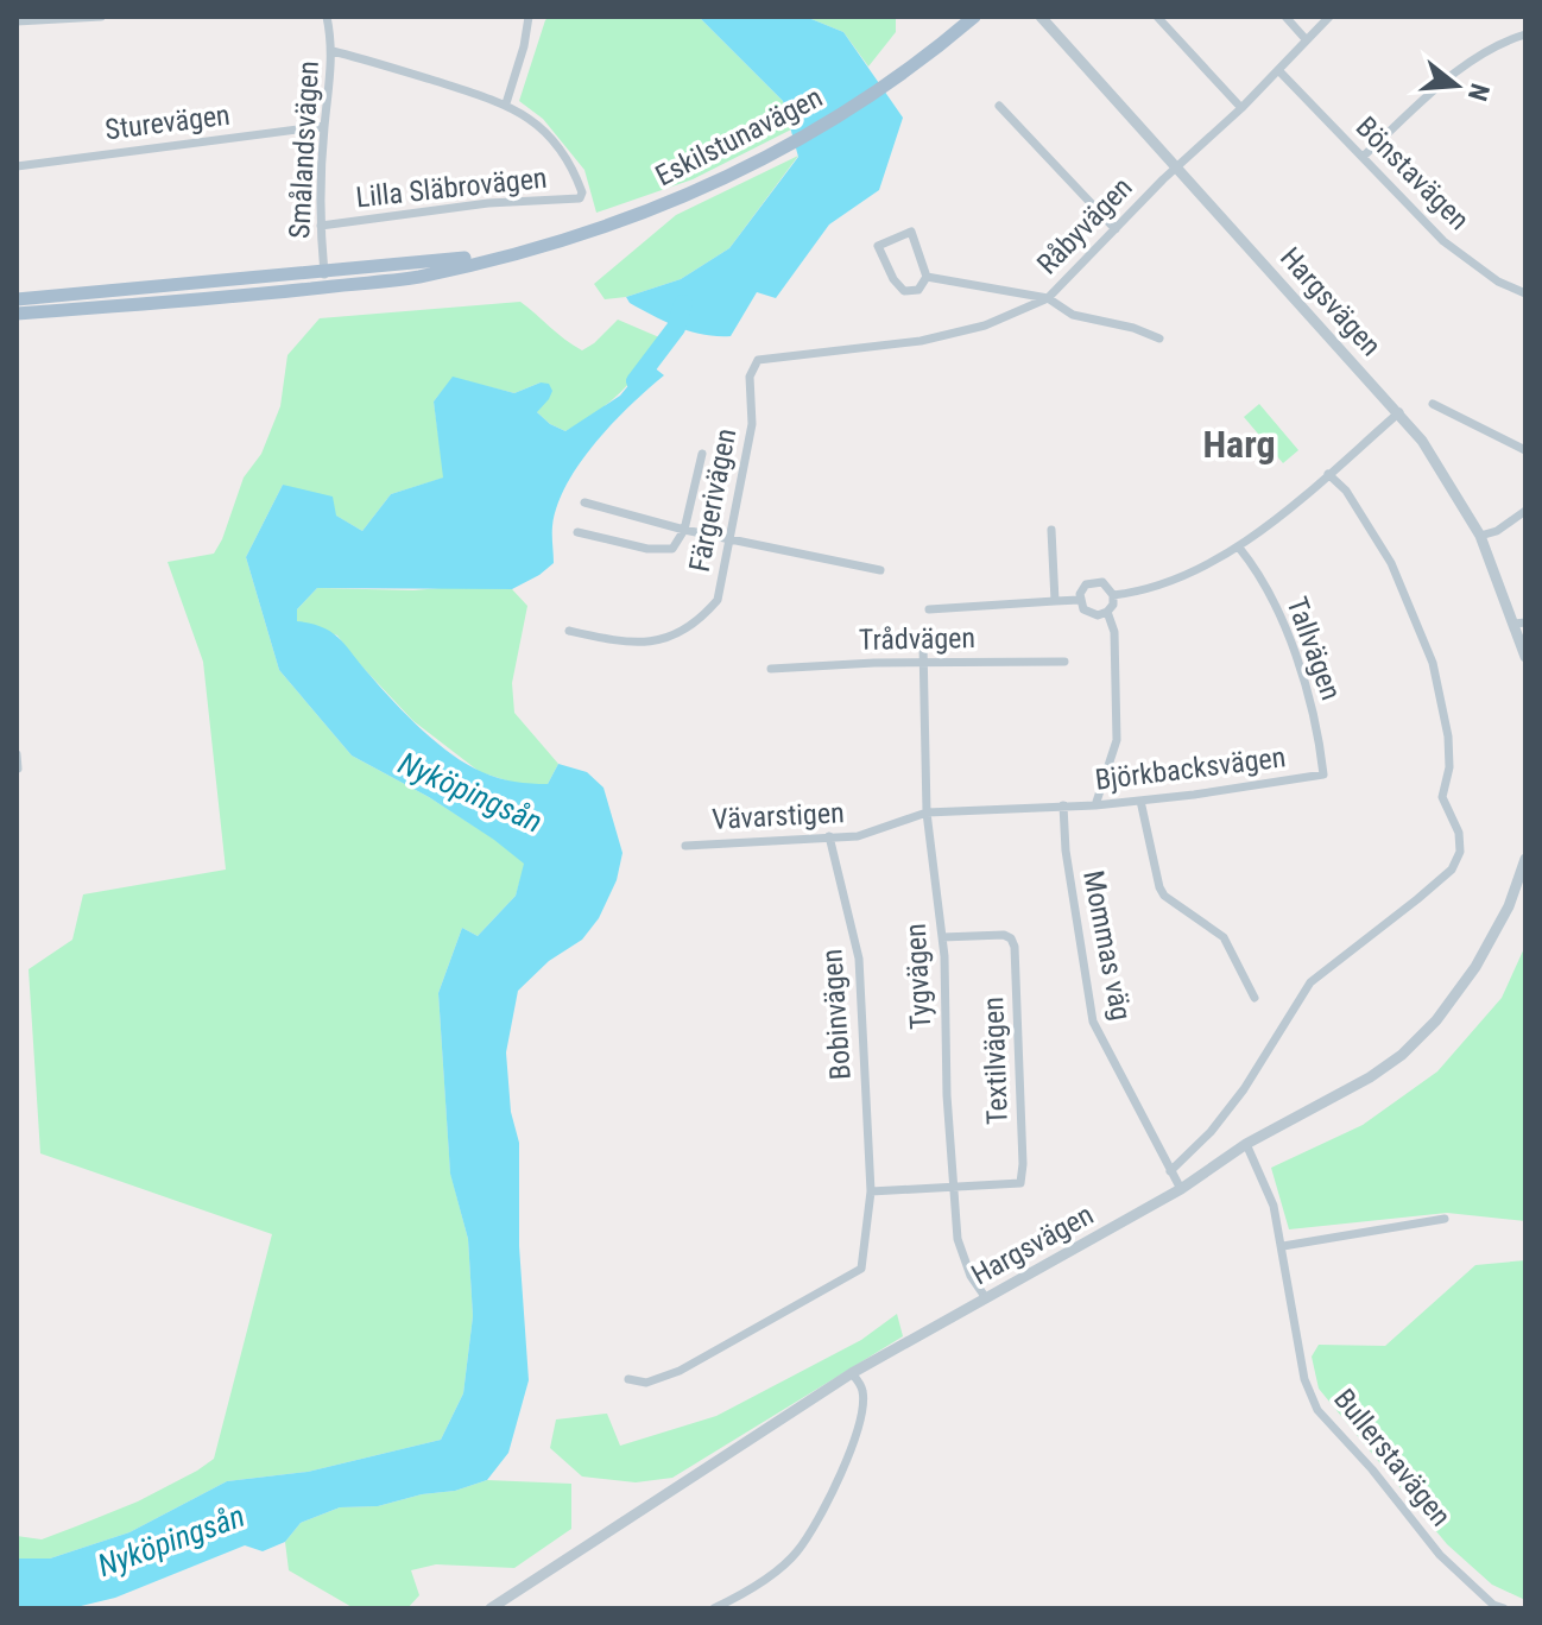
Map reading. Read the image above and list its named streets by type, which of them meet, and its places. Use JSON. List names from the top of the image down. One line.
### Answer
{"streets":{"main road":["Eskilstunavägen"],"street":["Sturevägen","Smålandsvägen","Bönstavägen","Lilla Släbrovägen","Råbyvägen","Hargsvägen","Färgerivägen","Trådvägen","Tallvägen","Björkbacksvägen","Vävarstigen","Mommas väg","Tygvägen","Bobinvägen","Textilvägen","Bullerstavägen"]},"crossings":[["Sturevägen","Smålandsvägen"],["Eskilstunavägen","Smålandsvägen"],["Smålandsvägen","Lilla Släbrovägen"],["Bönstavägen","Råbyvägen"],["Råbyvägen","Hargsvägen"],["Råbyvägen","Färgerivägen"],["Hargsvägen","Mommas väg"],["Hargsvägen","Tygvägen"],["Hargsvägen","Bullerstavägen"],["Trådvägen","Tygvägen"],["Tallvägen","Björkbacksvägen"],["Björkbacksvägen","Vävarstigen"],["Björkbacksvägen","Mommas väg"],["Björkbacksvägen","Tygvägen"],["Vävarstigen","Tygvägen"],["Vävarstigen","Bobinvägen"],["Tygvägen","Textilvägen"]],"districts":["Harg"],"water":["Nyköpingsån"],"north":"right"}
